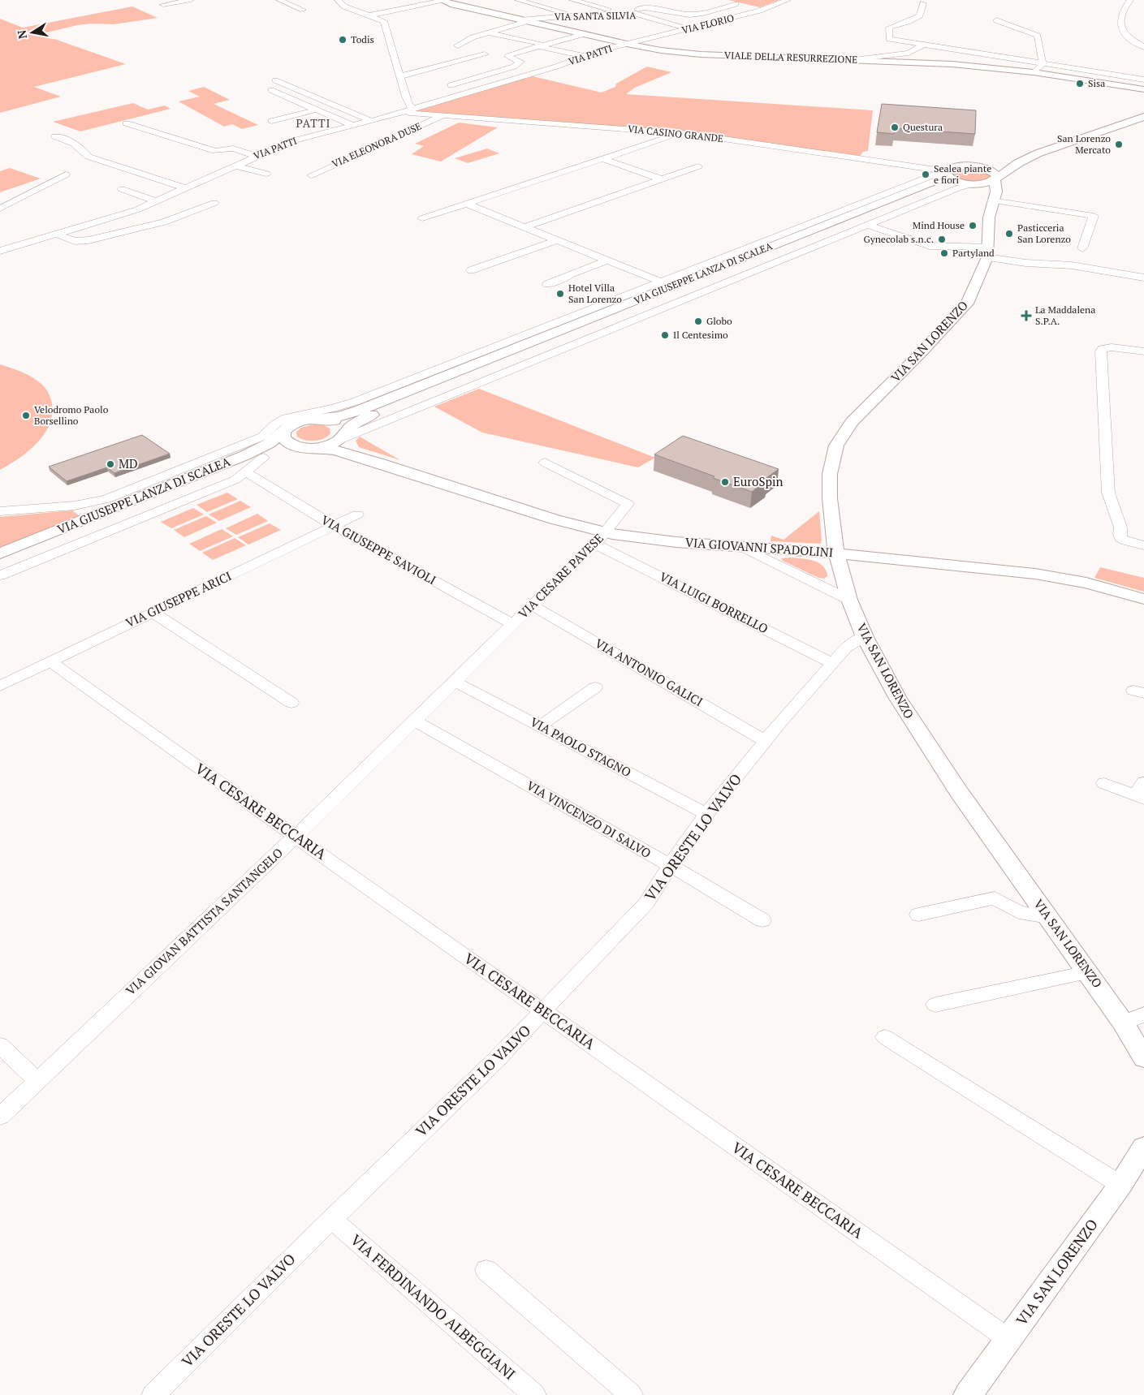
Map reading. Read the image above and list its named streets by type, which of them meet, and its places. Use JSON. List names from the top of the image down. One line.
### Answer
{"streets":{"street":["VIA SANTA SILVIA","VIA FLORIO","VIA PATTI","VIALE DELLA RESURREZIONE","VIA CASINO GRANDE","VIA ELEONORA DUSE","VIA GIUSEPPE LANZA DI SCALEA","VIA SAN LORENZO","VIA GIOVANNI SPADOLINI","VIA GIUSEPPE SAVIOLI","VIA CESARE PAVESE","VIA GIUSEPPE ARICI","VIA LUIGI BORRELLO","VIA ANTONIO GALICI","VIA PAOLO STAGNO","VIA CESARE BECCARIA","VIA VINCENZO DI SALVO","VIA ORESTE LO VALVO","VIA GIOVAN BATTISTA SANTANGELO","VIA FERDINANDO ALBEGGIANI"]},"crossings":[["VIA SANTA SILVIA","VIA FLORIO"],["VIA SANTA SILVIA","VIALE DELLA RESURREZIONE"],["VIA FLORIO","VIA PATTI"],["VIA FLORIO","VIALE DELLA RESURREZIONE"],["VIA PATTI","VIALE DELLA RESURREZIONE"],["VIA PATTI","VIA CASINO GRANDE"],["VIA CASINO GRANDE","VIA ELEONORA DUSE"],["VIA CASINO GRANDE","VIA GIUSEPPE LANZA DI SCALEA"],["VIA GIUSEPPE LANZA DI SCALEA","VIA GIOVANNI SPADOLINI"],["VIA GIUSEPPE LANZA DI SCALEA","VIA GIUSEPPE SAVIOLI"],["VIA SAN LORENZO","VIA GIOVANNI SPADOLINI"],["VIA SAN LORENZO","VIA CESARE BECCARIA"],["VIA SAN LORENZO","VIA ORESTE LO VALVO"],["VIA GIOVANNI SPADOLINI","VIA CESARE PAVESE"],["VIA GIOVANNI SPADOLINI","VIA LUIGI BORRELLO"],["VIA GIUSEPPE SAVIOLI","VIA CESARE PAVESE"],["VIA GIUSEPPE SAVIOLI","VIA GIUSEPPE ARICI"],["VIA GIUSEPPE SAVIOLI","VIA GIOVAN BATTISTA SANTANGELO"],["VIA CESARE PAVESE","VIA LUIGI BORRELLO"],["VIA CESARE PAVESE","VIA ANTONIO GALICI"],["VIA CESARE PAVESE","VIA GIOVAN BATTISTA SANTANGELO"],["VIA GIUSEPPE ARICI","VIA CESARE BECCARIA"],["VIA LUIGI BORRELLO","VIA ORESTE LO VALVO"],["VIA ANTONIO GALICI","VIA ORESTE LO VALVO"],["VIA PAOLO STAGNO","VIA ORESTE LO VALVO"],["VIA PAOLO STAGNO","VIA GIOVAN BATTISTA SANTANGELO"],["VIA CESARE BECCARIA","VIA ORESTE LO VALVO"],["VIA CESARE BECCARIA","VIA GIOVAN BATTISTA SANTANGELO"],["VIA VINCENZO DI SALVO","VIA ORESTE LO VALVO"],["VIA VINCENZO DI SALVO","VIA GIOVAN BATTISTA SANTANGELO"],["VIA ORESTE LO VALVO","VIA FERDINANDO ALBEGGIANI"]],"districts":["PATTI"],"places":{"other":["Todis","Sisa","Questura","San Lorenzo Mercato","Sealea piante e fiori","Mind House","Pasticceria San Lorenzo","Gynecolab s.n.c.","Partyland","Hotel Villa San Lorenzo","Globo","Il Centesimo","Velodromo Paolo Borsellino","MD","EuroSpin"],"health":["La Maddalena S.P.A."]},"north":"left"}
